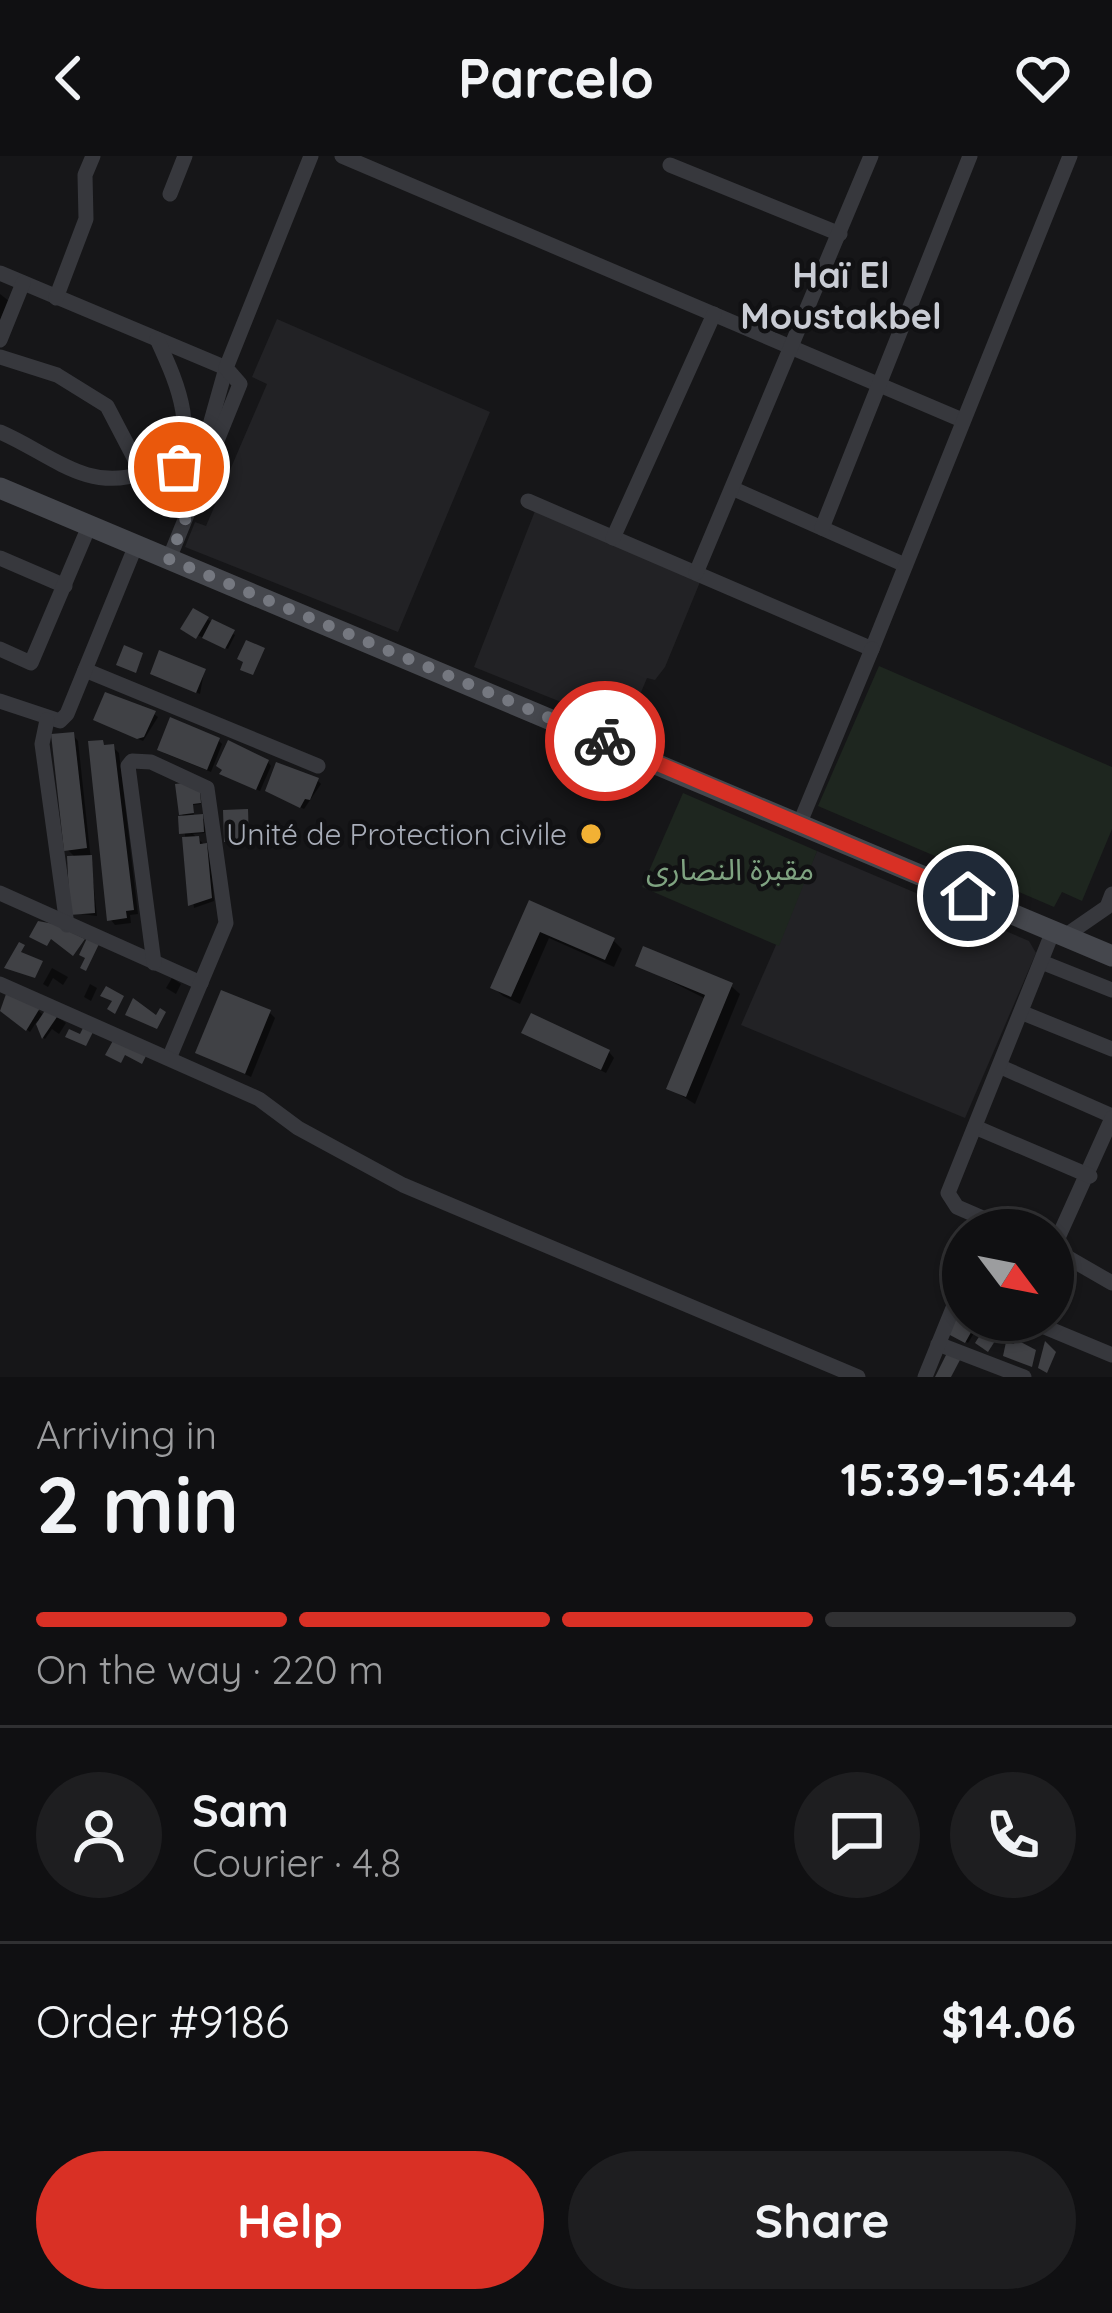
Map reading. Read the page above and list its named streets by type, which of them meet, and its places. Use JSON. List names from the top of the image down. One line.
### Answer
{"districts":["Haï El Moustakbel"],"parks":["مقبرة النصارى"],"places":["Unité de Protection civile"],"north":"bottom right","page":{"header":"Parcelo","heading":["2 min","Arriving in","15:39–15:44"],"panel":["Sam","Courier · 4.8","Order #9186","$14.06"],"bar":"On the way · 220 m","buttons":["Help","Share"]}}
